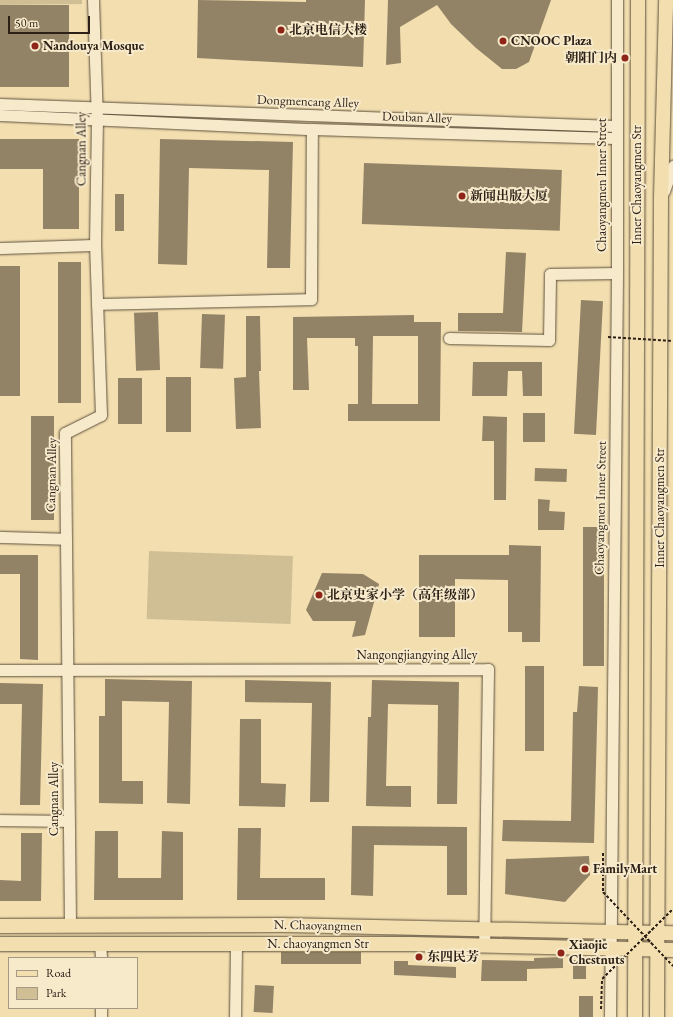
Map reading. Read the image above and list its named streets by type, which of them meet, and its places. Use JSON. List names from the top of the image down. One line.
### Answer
{"streets":{"main road":["Inner Chaoyangmen Str","N. Chaoyangmen","N. chaoyangmen Str"],"street":["Dongmencang Alley","Douban Alley","Cangnan Alley","Chaoyangmen Inner Street","Nangongjiangying Alley"]},"crossings":[["Dongmencang Alley","Cangnan Alley"],["Dongmencang Alley","Chaoyangmen Inner Street"],["Douban Alley","Cangnan Alley"],["Douban Alley","Chaoyangmen Inner Street"],["Cangnan Alley","Nangongjiangying Alley"],["Cangnan Alley","N. Chaoyangmen"],["Chaoyangmen Inner Street","N. Chaoyangmen"],["Chaoyangmen Inner Street","N. chaoyangmen Str"],["Inner Chaoyangmen Str","N. Chaoyangmen"],["Inner Chaoyangmen Str","N. chaoyangmen Str"],["Nangongjiangying Alley","N. Chaoyangmen"],["Nangongjiangying Alley","N. chaoyangmen Str"]],"places":["北京电信大楼","CNOOC Plaza","Nandouya Mosque","朝阳门内","新闻出版大厦","北京史家小学（高年级部）","FamilyMart","Xiaojie Chestnuts","东四民芳"],"legend":["Road","Park"],"scale_bar":"50 m"}
